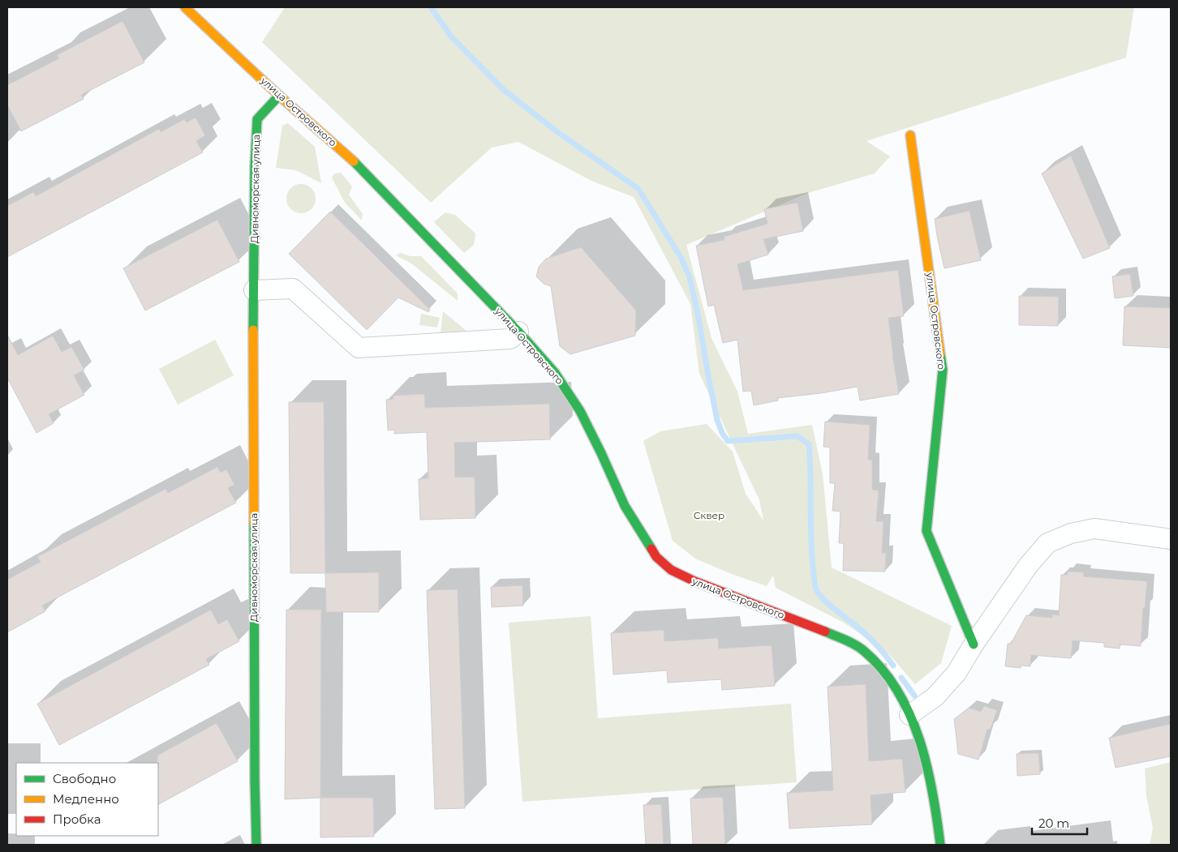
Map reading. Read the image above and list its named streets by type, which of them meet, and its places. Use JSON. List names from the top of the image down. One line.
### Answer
{"streets":{"street":["улица Островского","Дивноморская улица"]},"crossings":[["улица Островского","Дивноморская улица"]],"parks":["Сквер"],"legend":["Свободно","Медленно","Пробка"],"scale_bar":"20 m"}
